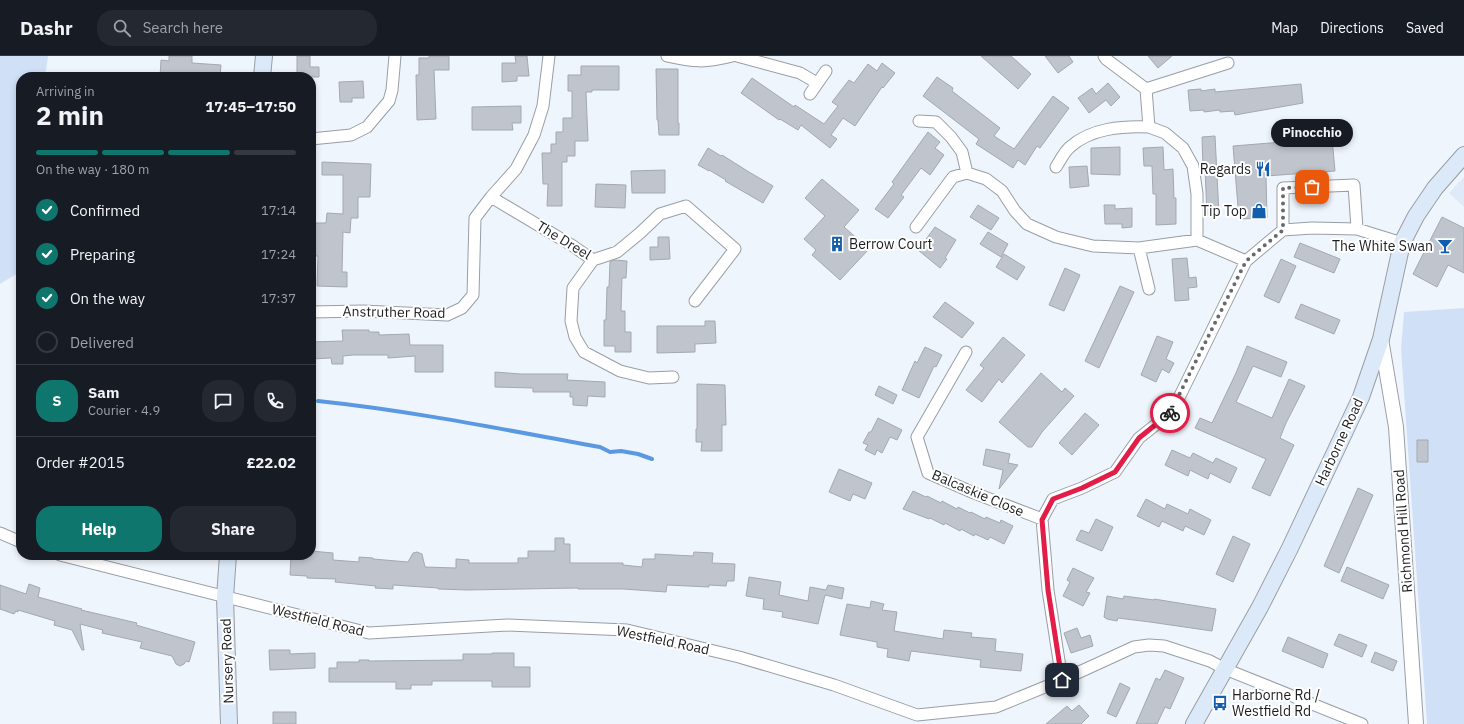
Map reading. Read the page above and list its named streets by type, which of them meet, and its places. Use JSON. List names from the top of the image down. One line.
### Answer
{"streets":{"main road":["Harborne Road","Nursery Road"],"street":["The Dreel","Anstruther Road","Balcaskie Close","Richmond Hill Road","Westfield Road"]},"crossings":[["The Dreel","Anstruther Road"],["Harborne Road","Richmond Hill Road"],["Harborne Road","Westfield Road"],["Westfield Road","Nursery Road"]],"places":{"restaurant":["Regards"],"other":["Pinocchio"],"shop":["Tip Top"],"building":["Berrow Court"],"bar":["The White Swan"],"bus stop":["Harborne Rd / Westfield Rd"]},"page":{"header":"Dashr","search":"Search here","nav":["Map","Directions","Saved"],"heading":["2 min","Arriving in","17:45–17:50"],"panel":["Sam","Courier · 4.9","Order #2015","£22.02"],"bubble":"Pinocchio","bar":"On the way · 180 m","list":[["Confirmed","17:14"],["Preparing","17:24"],["On the way","17:37"],"Delivered"],"round":"S","buttons":["Help","Share"]}}
